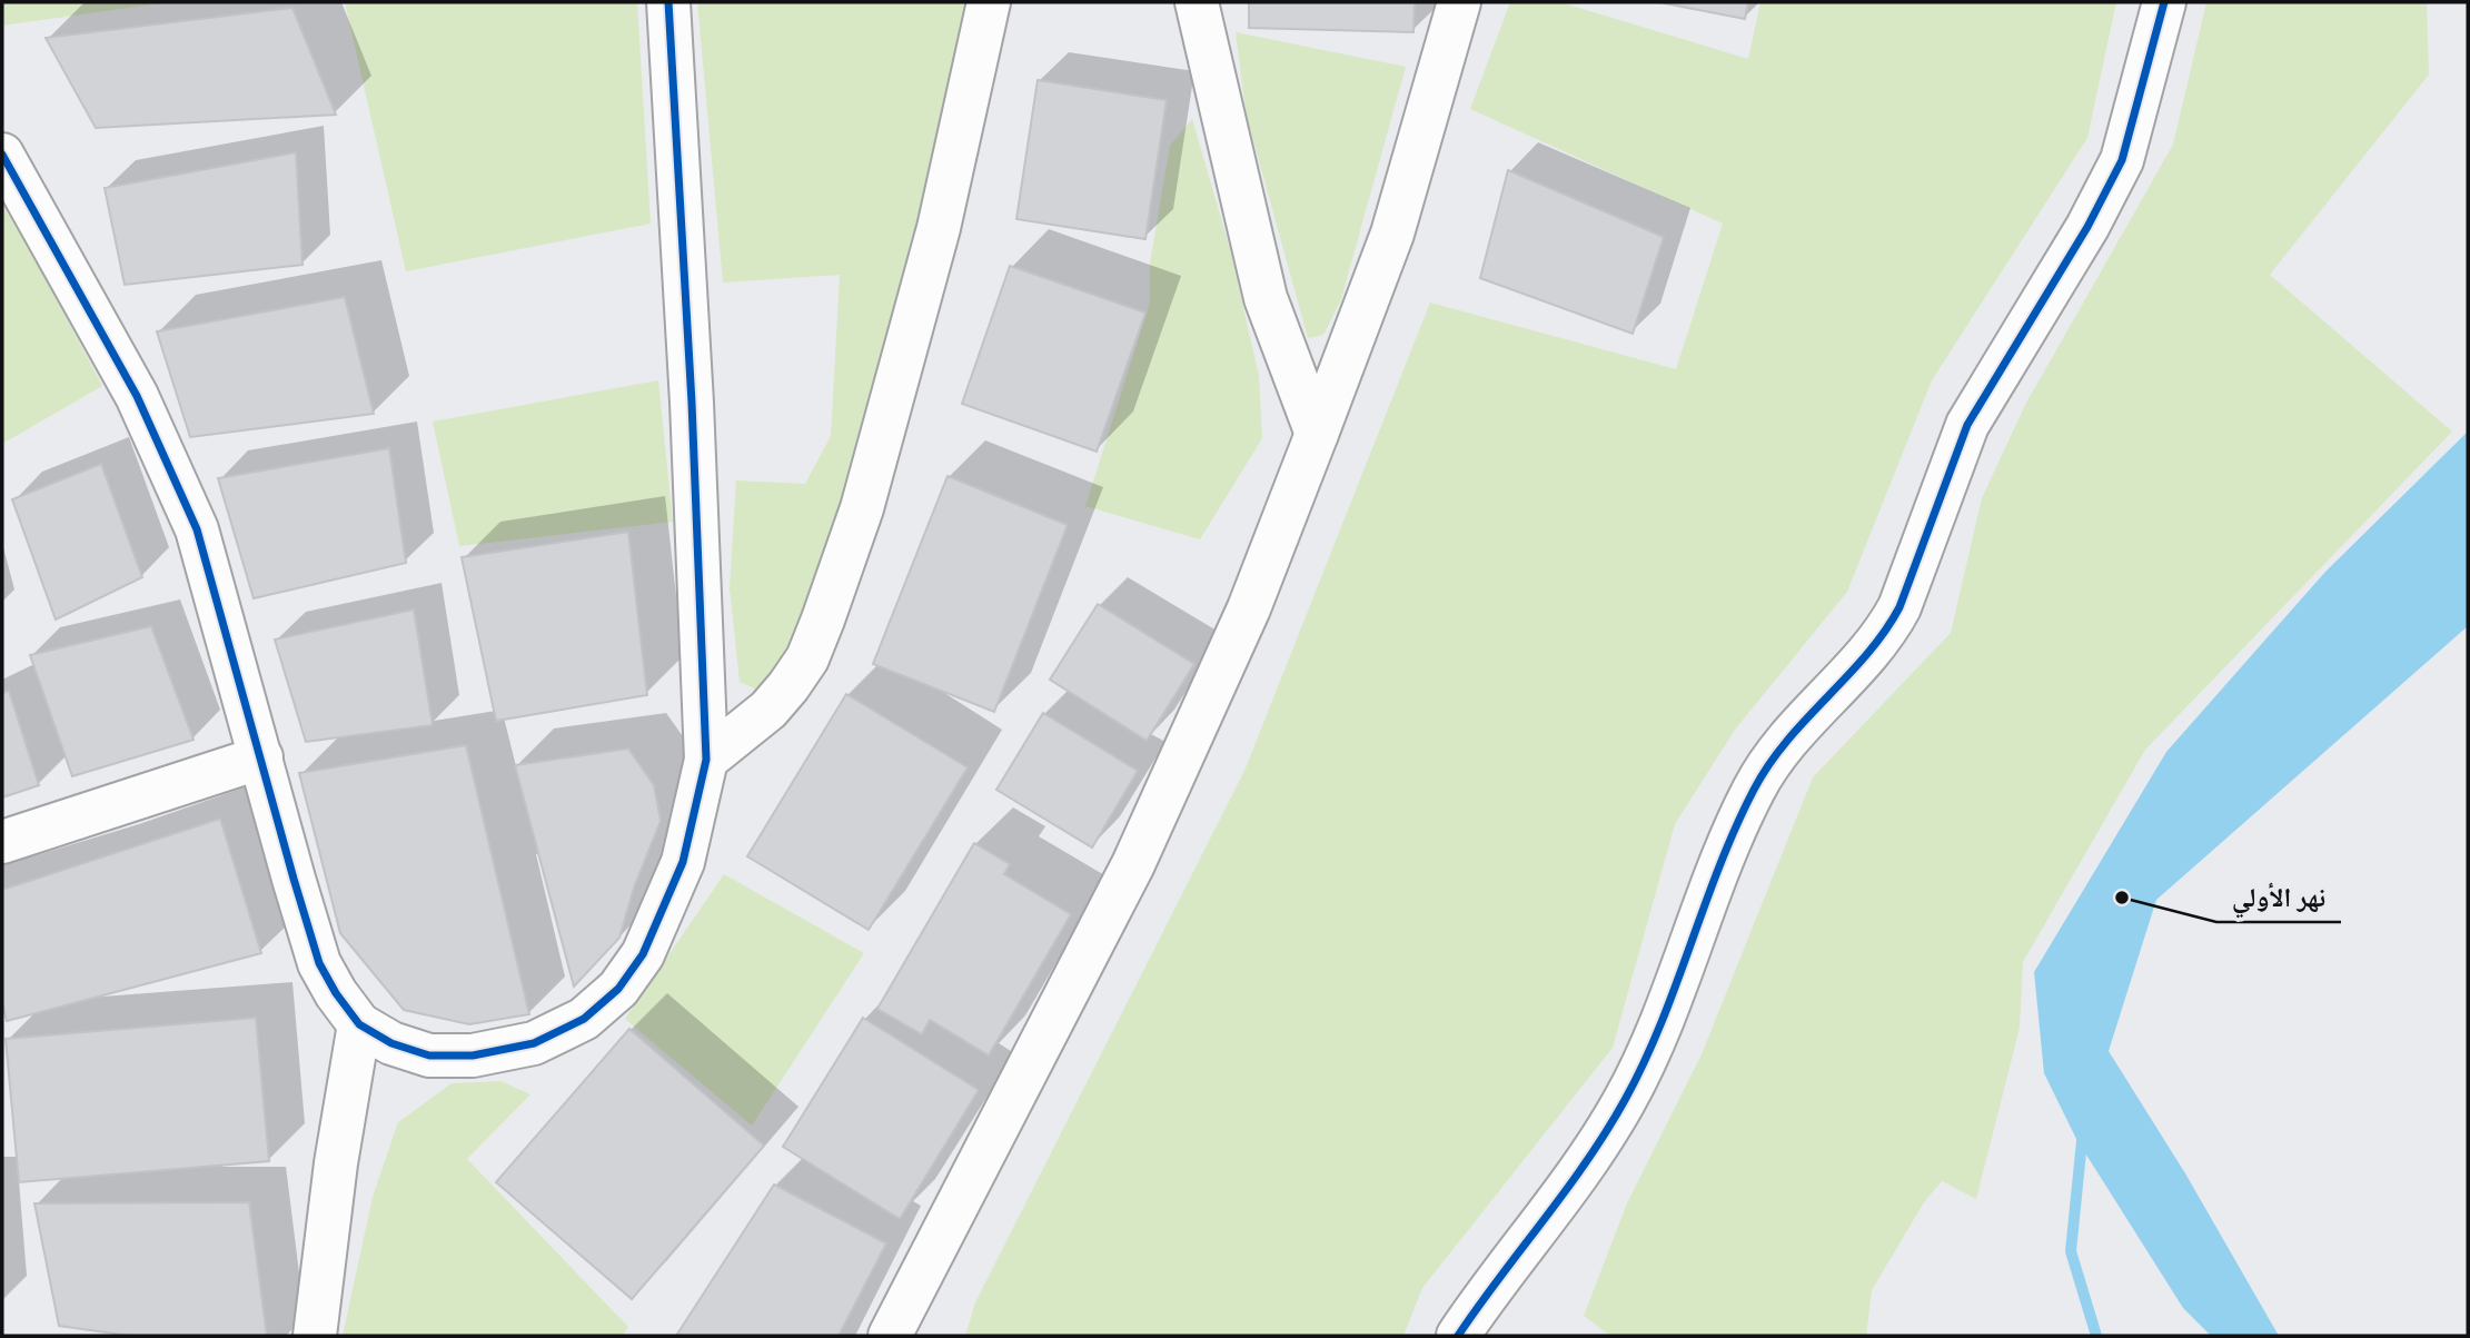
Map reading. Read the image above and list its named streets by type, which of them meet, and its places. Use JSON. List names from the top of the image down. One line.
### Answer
{"places":["نهر الأولي"]}
